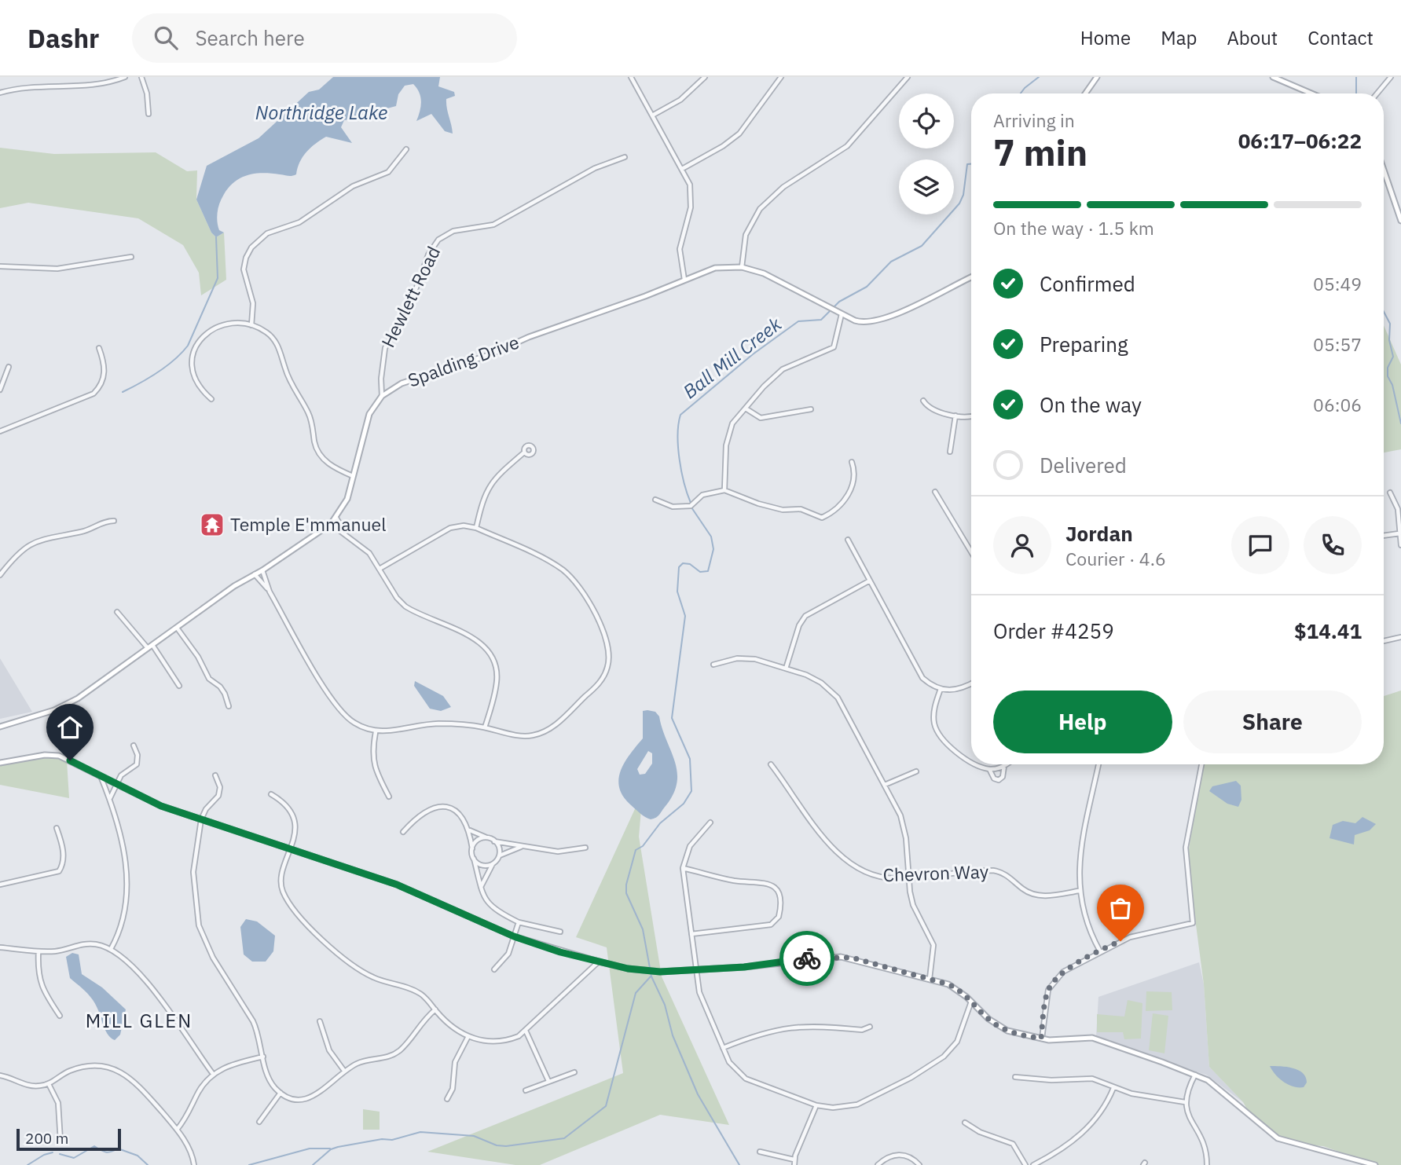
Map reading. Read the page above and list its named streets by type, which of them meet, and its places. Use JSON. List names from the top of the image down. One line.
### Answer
{"streets":{"street":["Hewlett Road","Spalding Drive","Chevron Way"]},"crossings":[["Hewlett Road","Spalding Drive"]],"districts":["MILL GLEN"],"water":["Northridge Lake","Ball Mill Creek"],"places":{"temple":["Temple E'mmanuel"]},"scale_bar":"200 m","page":{"header":"Dashr","search":"Search here","nav":["Home","Map","About","Contact"],"heading":["7 min","Arriving in","06:17–06:22"],"panel":["Jordan","Courier · 4.6","Order #4259","$14.41"],"bar":"On the way · 1.5 km","list":[["Confirmed","05:49"],["Preparing","05:57"],["On the way","06:06"],"Delivered"],"buttons":["Help","Share"],"scale":"200 m"}}
